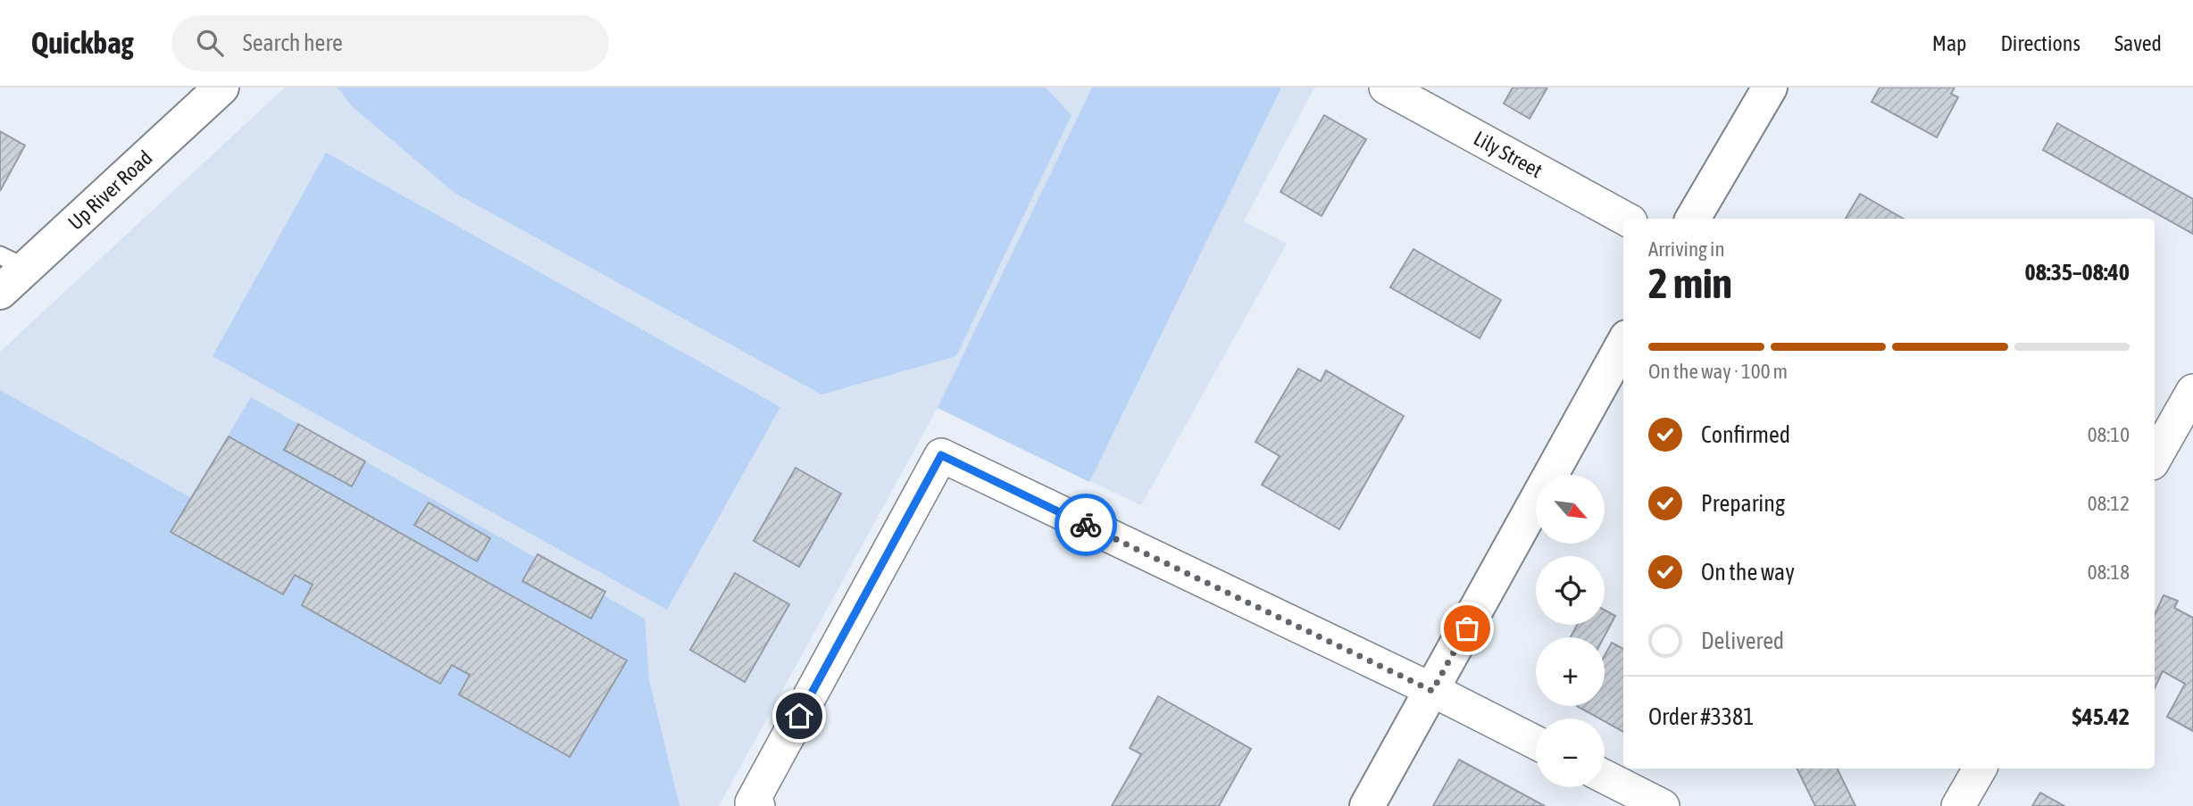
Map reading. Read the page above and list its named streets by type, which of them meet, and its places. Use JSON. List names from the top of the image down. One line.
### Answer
{"streets":{"main road":["Up River Road"],"street":["Lily Street"]},"north":"bottom right","page":{"header":"Quickbag","search":"Search here","nav":["Map","Directions","Saved"],"heading":["2 min","Arriving in","08:35–08:40"],"panel":["Order #3381","$45.42"],"bar":"On the way · 100 m","list":[["Confirmed","08:10"],["Preparing","08:12"],["On the way","08:18"],"Delivered"],"map_buttons":["+","−"]}}
